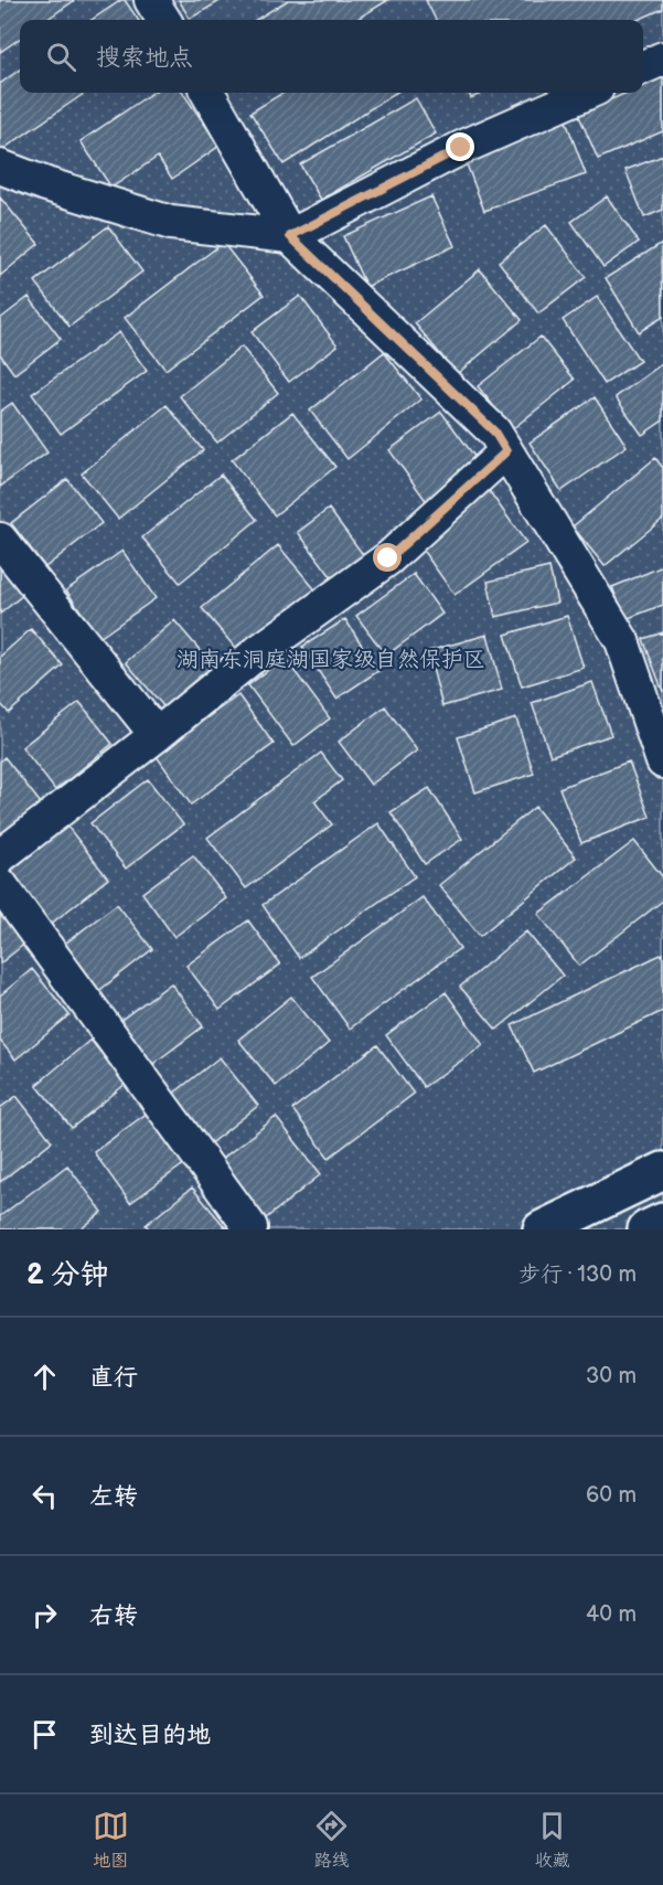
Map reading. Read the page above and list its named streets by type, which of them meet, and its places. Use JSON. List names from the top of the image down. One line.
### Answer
{"parks":["湖南东洞庭湖国家级自然保护区"],"page":{"search":"搜索地点","heading":["2 分钟","步行 · 130 m"],"list":[["直行","30 m"],["左转","60 m"],["右转","40 m"],"到达目的地"],"nav":["地图","路线","收藏"]}}
